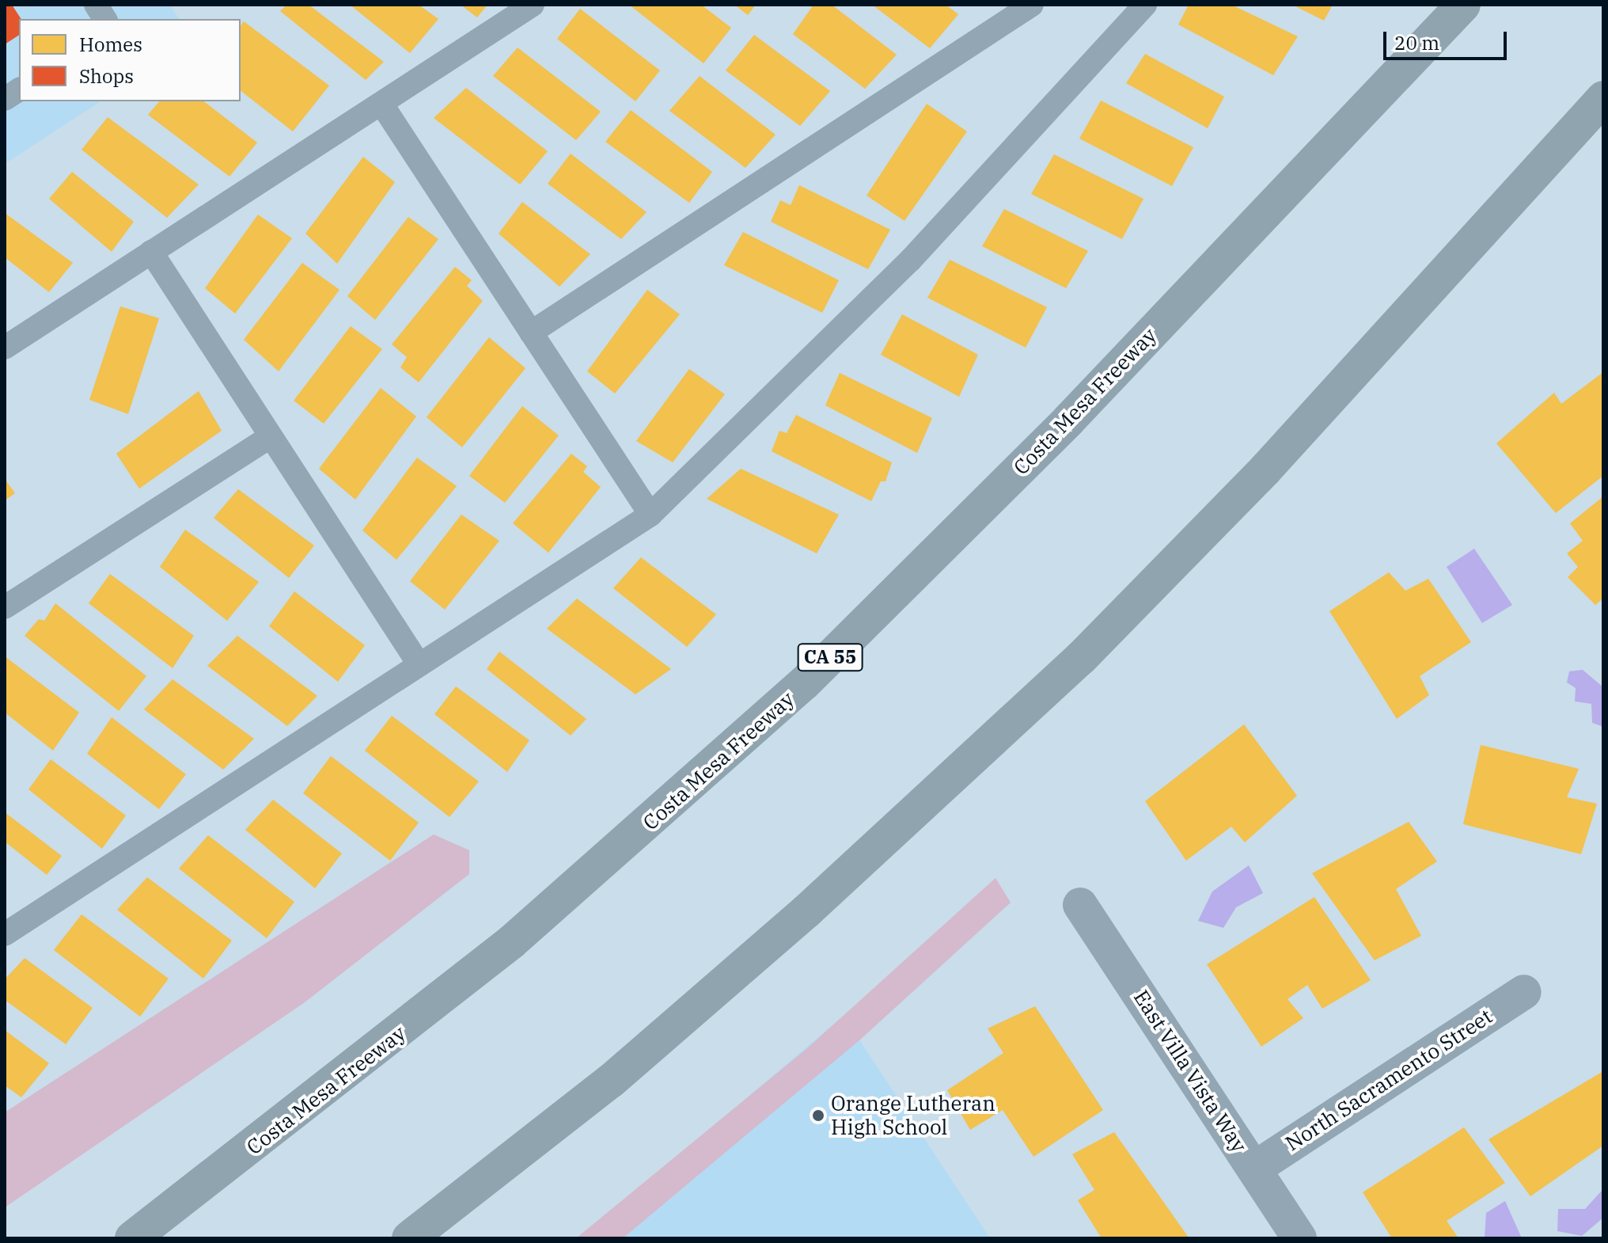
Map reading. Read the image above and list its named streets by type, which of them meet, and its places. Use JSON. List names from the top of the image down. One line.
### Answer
{"streets":{"highway":["Costa Mesa Freeway","CA 55"],"street":["East Villa Vista Way","North Sacramento Street"]},"crossings":[["East Villa Vista Way","North Sacramento Street"]],"places":["Orange Lutheran High School"],"legend":["Homes","Shops"],"scale_bar":"20 m"}
